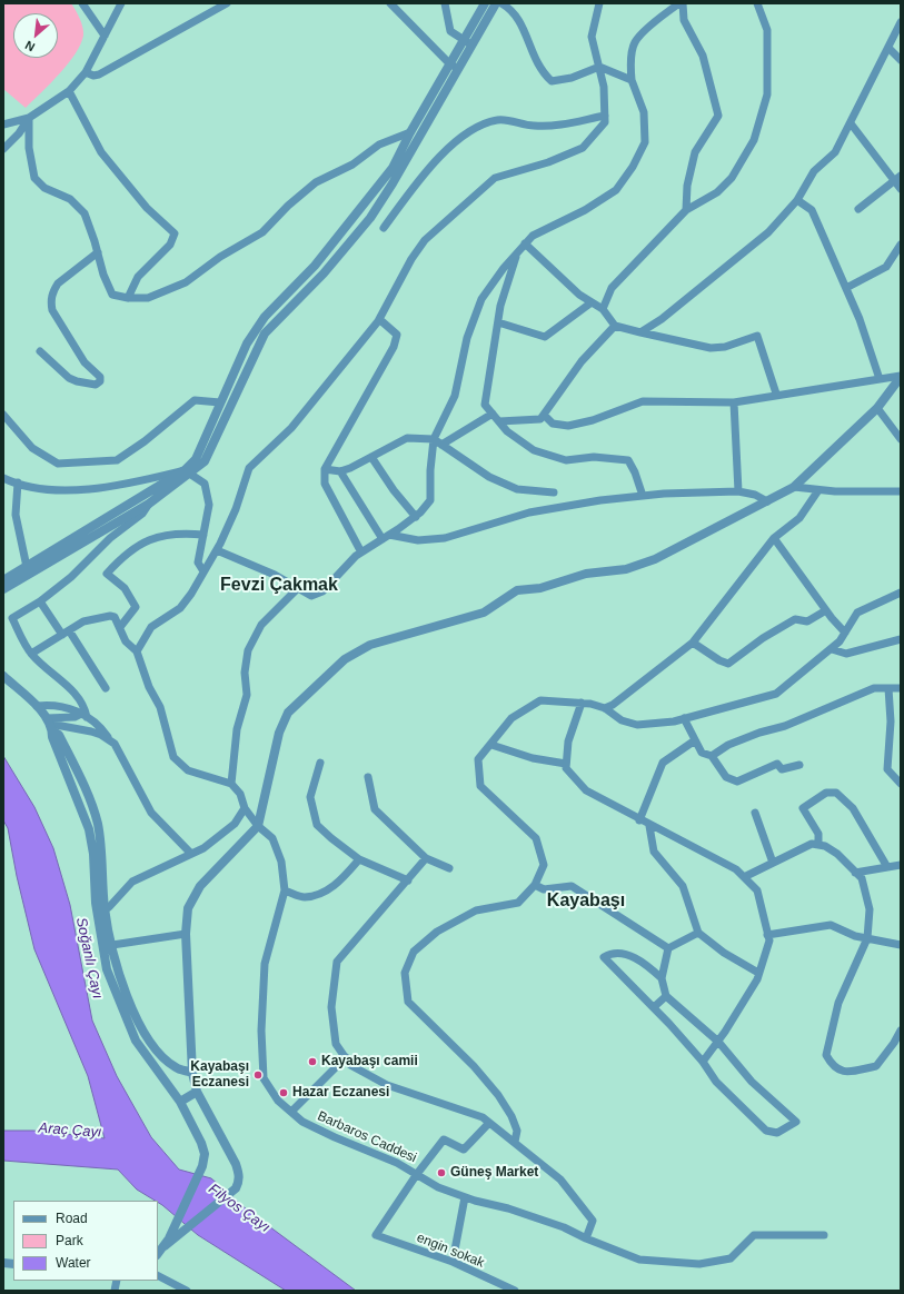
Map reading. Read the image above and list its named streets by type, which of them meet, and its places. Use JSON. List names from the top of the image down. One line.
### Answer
{"streets":{"street":["Barbaros Caddesi","engin sokak"]},"crossings":[["Barbaros Caddesi","engin sokak"]],"districts":["Fevzi Çakmak","Kayabaşı"],"water":["Soğanlı Çayı","Araç Çayı","Filyos Çayı"],"places":["Kayabaşı camii","Kayabaşı Eczanesi","Hazar Eczanesi","Güneş Market"],"legend":["Road","Park","Water"],"north":"bottom left"}
